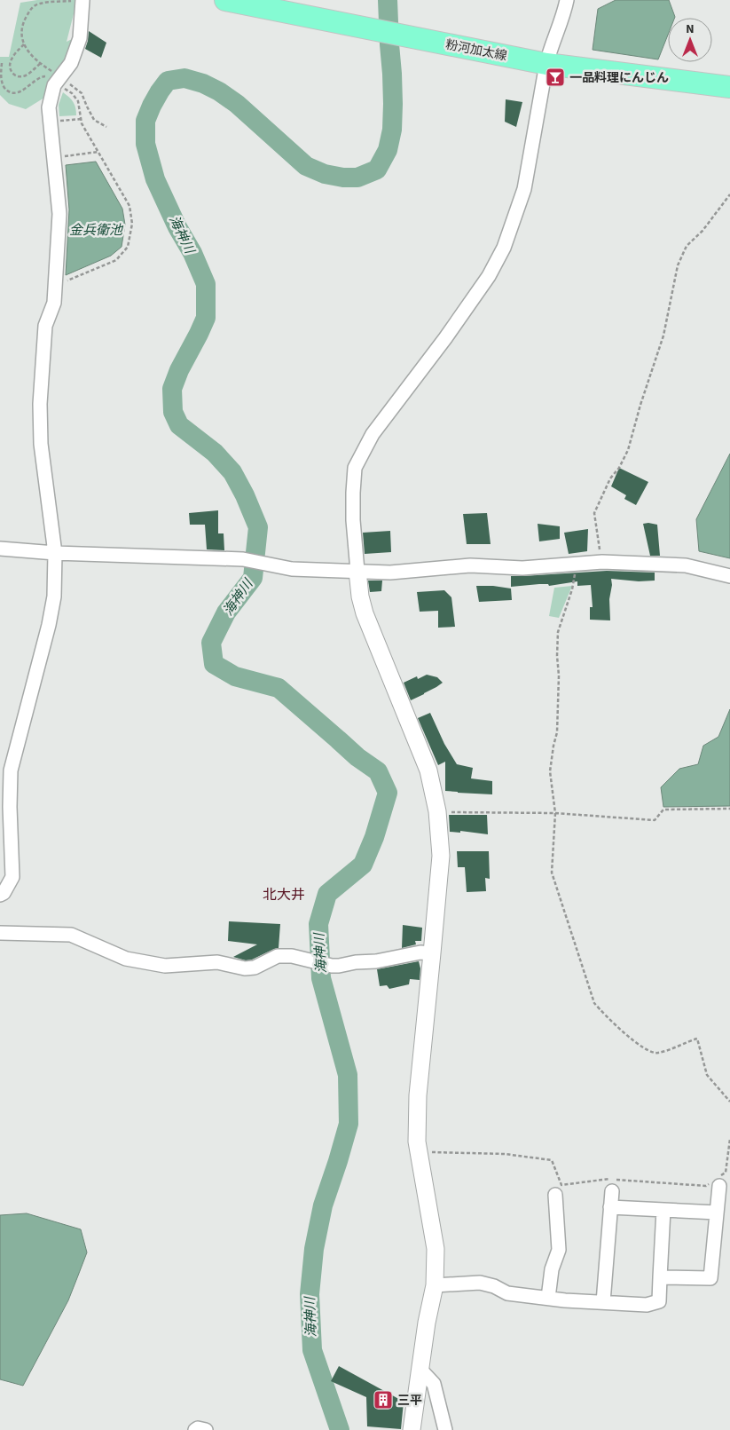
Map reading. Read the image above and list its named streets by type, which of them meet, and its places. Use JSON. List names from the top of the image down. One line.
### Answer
{"streets":{"main road":["粉河加太線"]},"districts":["北大井"],"water":["金兵衛池","海神川"],"places":{"bar":["一品料理にんじん"],"building":["三平"]},"north":"top"}
